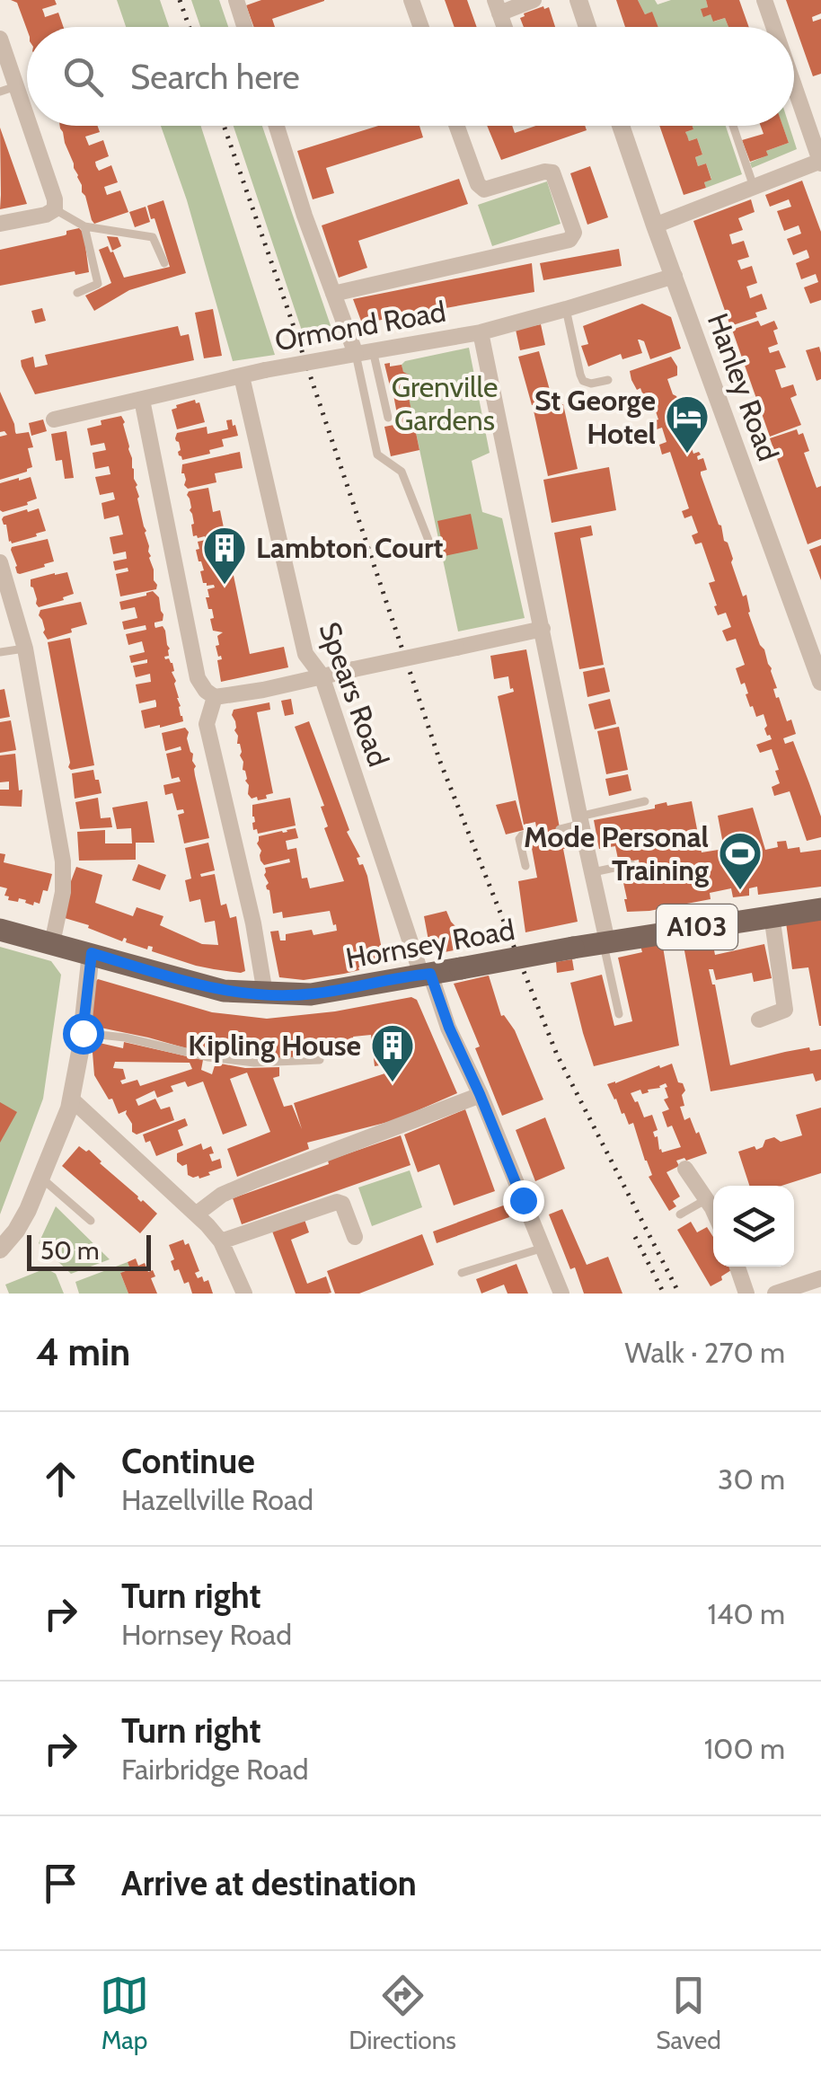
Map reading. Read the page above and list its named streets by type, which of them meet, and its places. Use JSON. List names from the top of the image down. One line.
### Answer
{"streets":{"main road":["A103","Hornsey Road"],"street":["Ormond Road","Hanley Road","Spears Road"]},"crossings":[["Ormond Road","Hanley Road"],["Ormond Road","Spears Road"],["Spears Road","Hornsey Road"],["A103","Hornsey Road"]],"parks":["Grenville Gardens"],"places":{"hotel":["St George Hotel"],"building":["Lambton Court","Kipling House"],"sports":["Mode Personal Training"]},"scale_bar":"50 m","page":{"search":"Search here","scale":"50 m","heading":["4 min","Walk · 270 m"],"list":[["Continue","Hazellville Road","30 m"],["Turn right","Hornsey Road","140 m"],["Turn right","Fairbridge Road","100 m"],"Arrive at destination"],"nav":["Map","Directions","Saved"]}}
